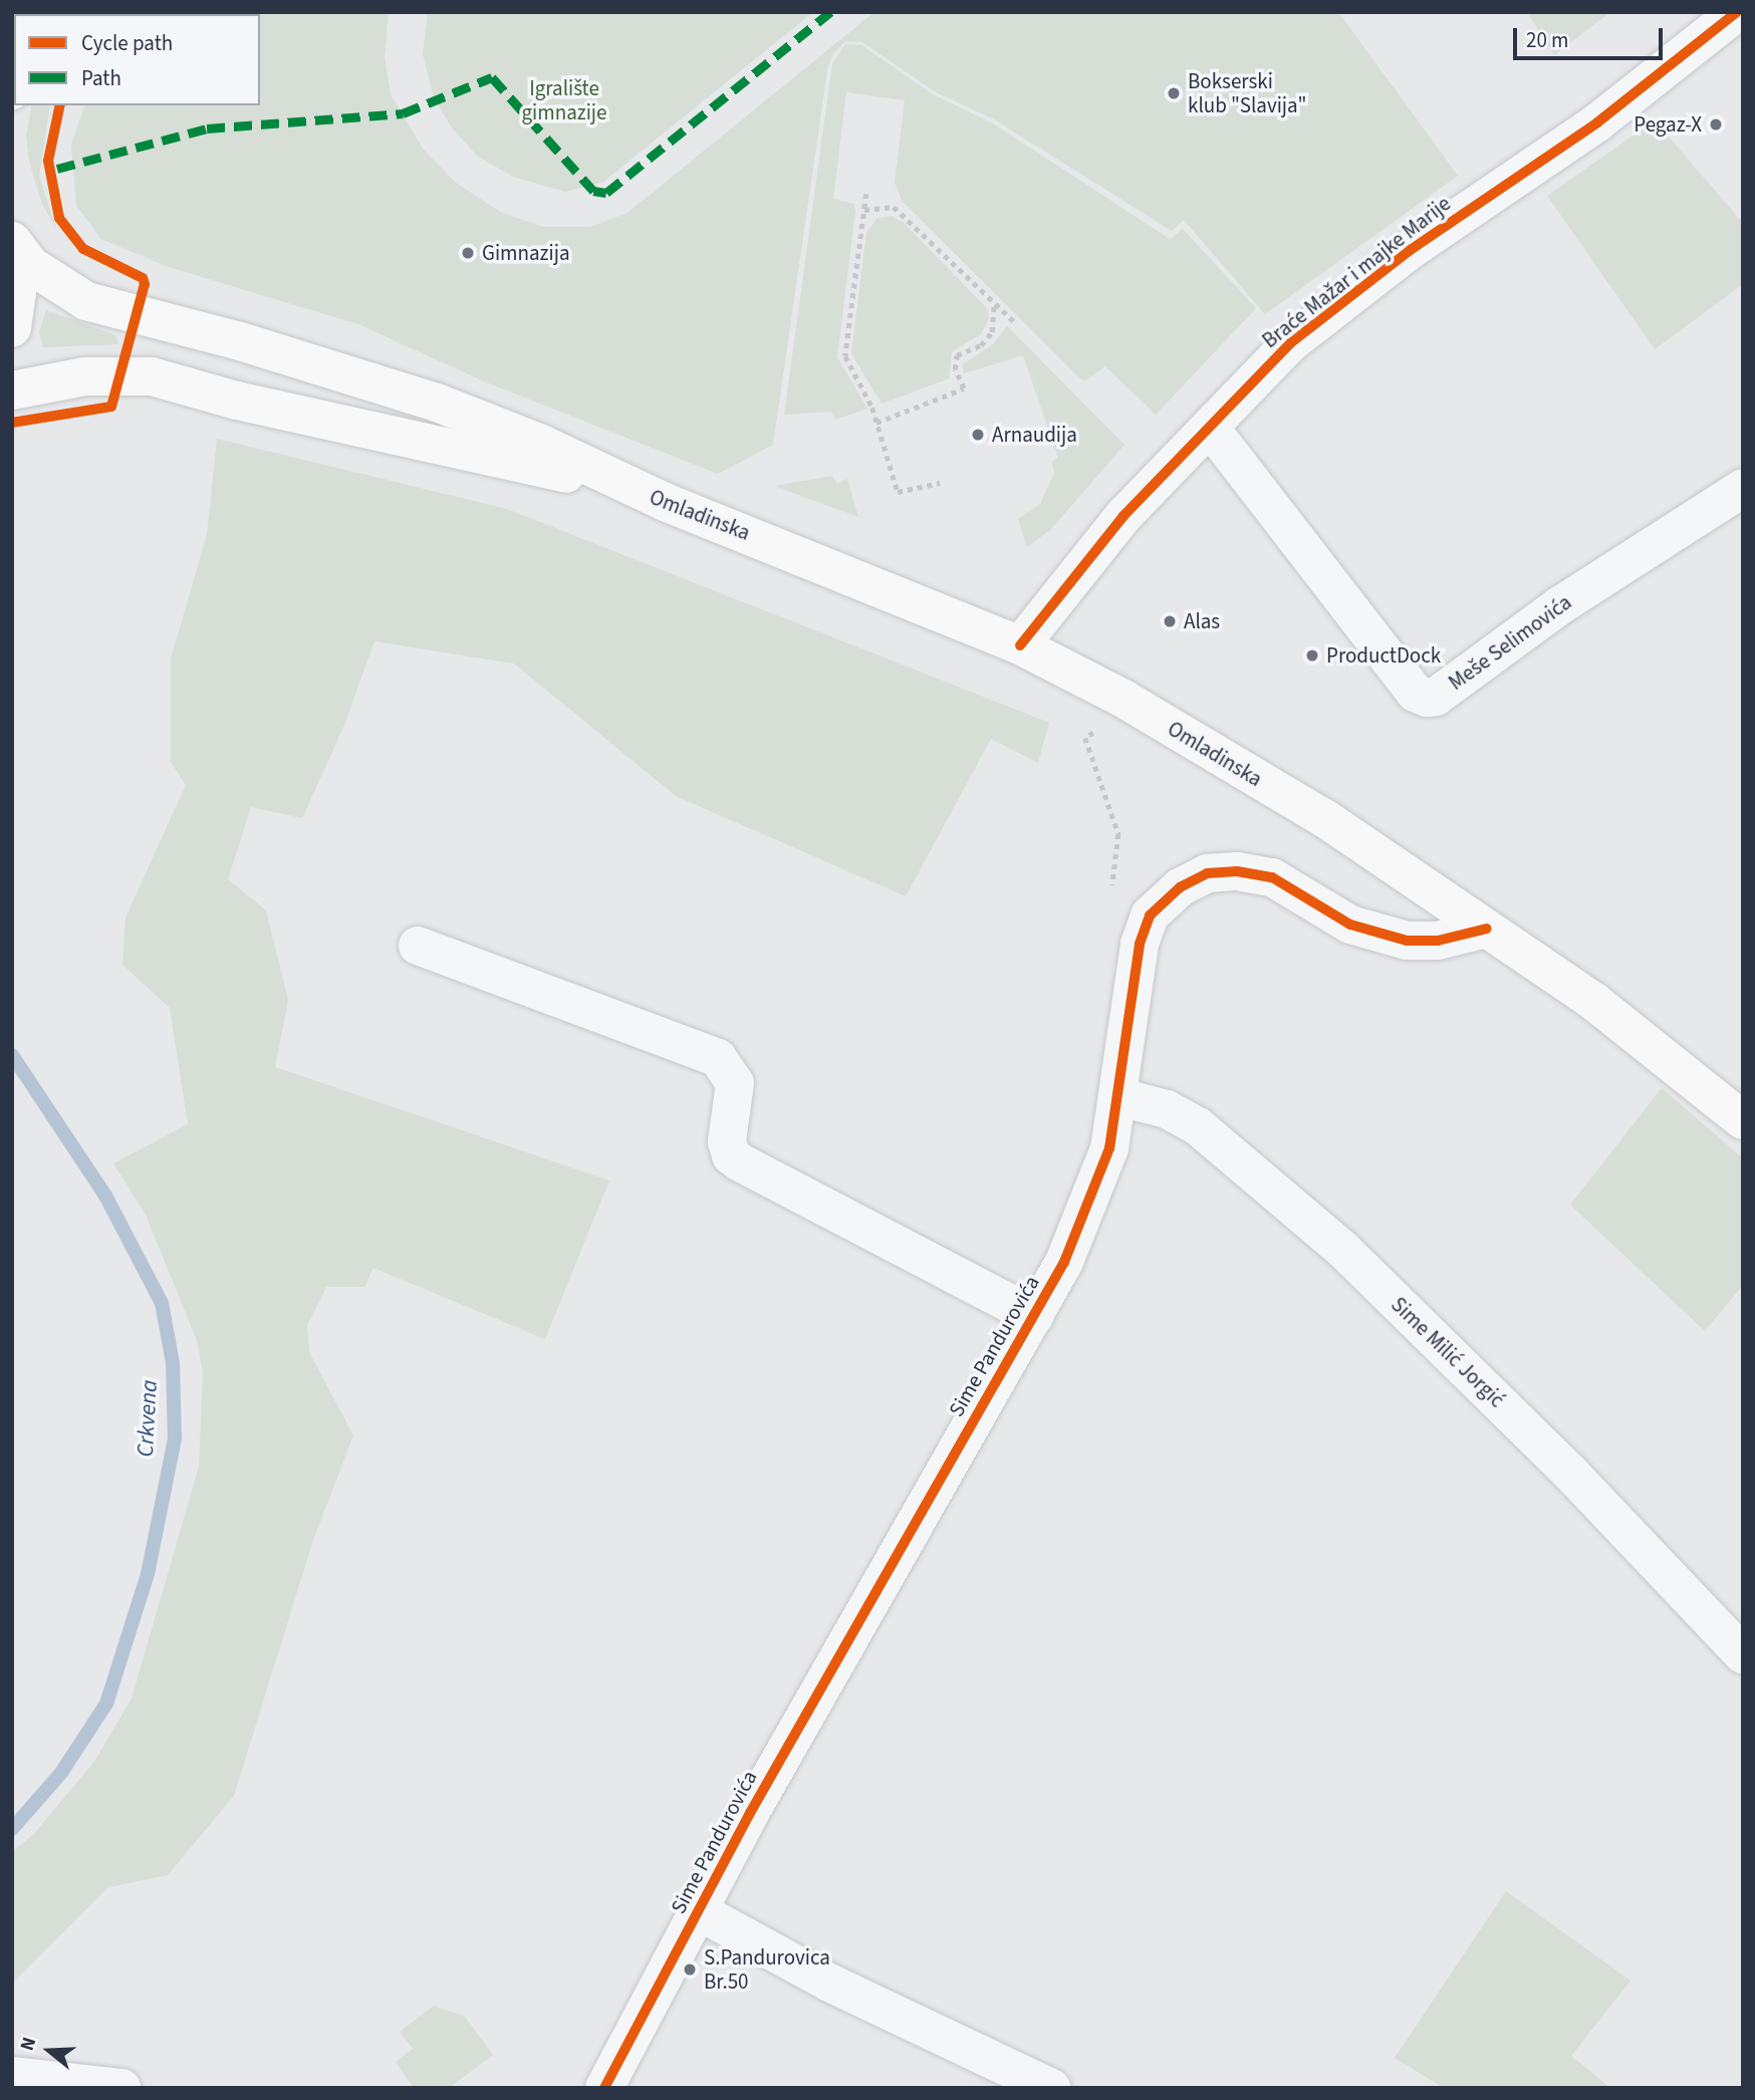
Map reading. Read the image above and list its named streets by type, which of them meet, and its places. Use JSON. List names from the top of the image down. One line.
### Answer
{"streets":{"main road":["Omladinska"],"street":["Braće Mažar i majke Marije","Meše Selimovića","Sime Pandurovića","Sime Milić Jorgić"]},"crossings":[["Braće Mažar i majke Marije","Omladinska"],["Braće Mažar i majke Marije","Meše Selimovića"],["Omladinska","Sime Pandurovića"],["Sime Pandurovića","Sime Milić Jorgić"]],"water":["Crkvena"],"parks":["Igralište gimnazije"],"places":["Bokserski klub \"Slavija\"","Pegaz-X","Gimnazija","Arnaudija","Alas","ProductDock","S.Pandurovica Br.50"],"legend":["Cycle path","Path"],"scale_bar":"20 m","north":"left"}
